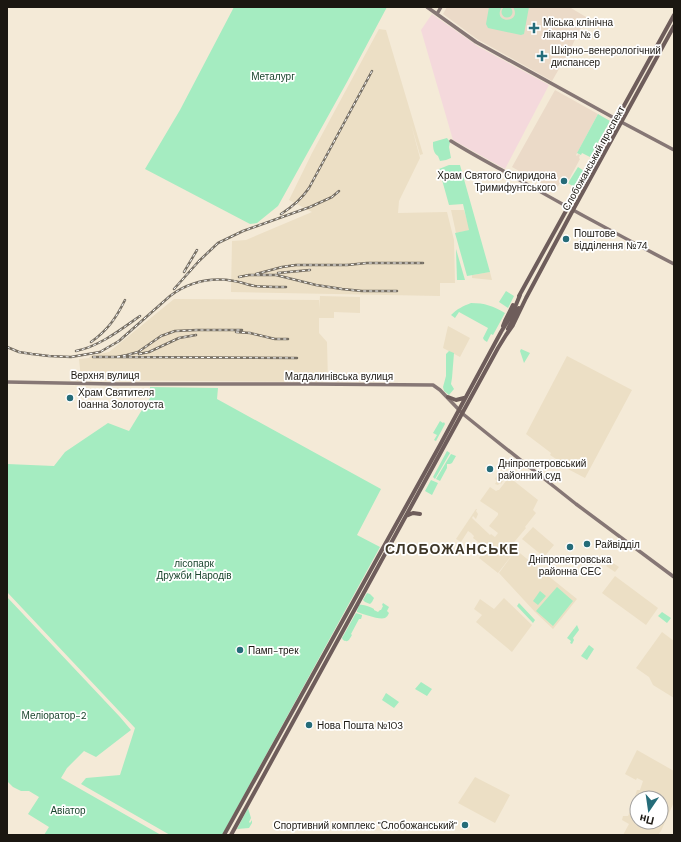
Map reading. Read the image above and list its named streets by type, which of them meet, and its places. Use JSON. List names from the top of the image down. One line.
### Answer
{"streets":{"main road":["Слобожанський проспект"],"street":["Верхня вулиця","Магдалинівська вулиця"]},"crossings":[["Слобожанський проспект","Магдалинівська вулиця"],["Верхня вулиця","Магдалинівська вулиця"]],"districts":["СЛОБОЖАНСЬКЕ"],"parks":["Металург","лісопарк Дружби Народів","Меліоратор-2","Авіатор"],"places":{"health":["Міська клінічна лікарня № 6","Шкірно-венерологічний диспансер"],"other":["Храм Святого Спиридона Тримифунтського","Поштове відділення №74","Храм Святителя Іоанна Золотоуста","Дніпропетровський районний суд","Райвідділ","Дніпропетровська районна СЕС","Памп-трек","Нова Пошта №103","Спортивний комплекс \"Слобожанський\""]},"north":"bottom"}
